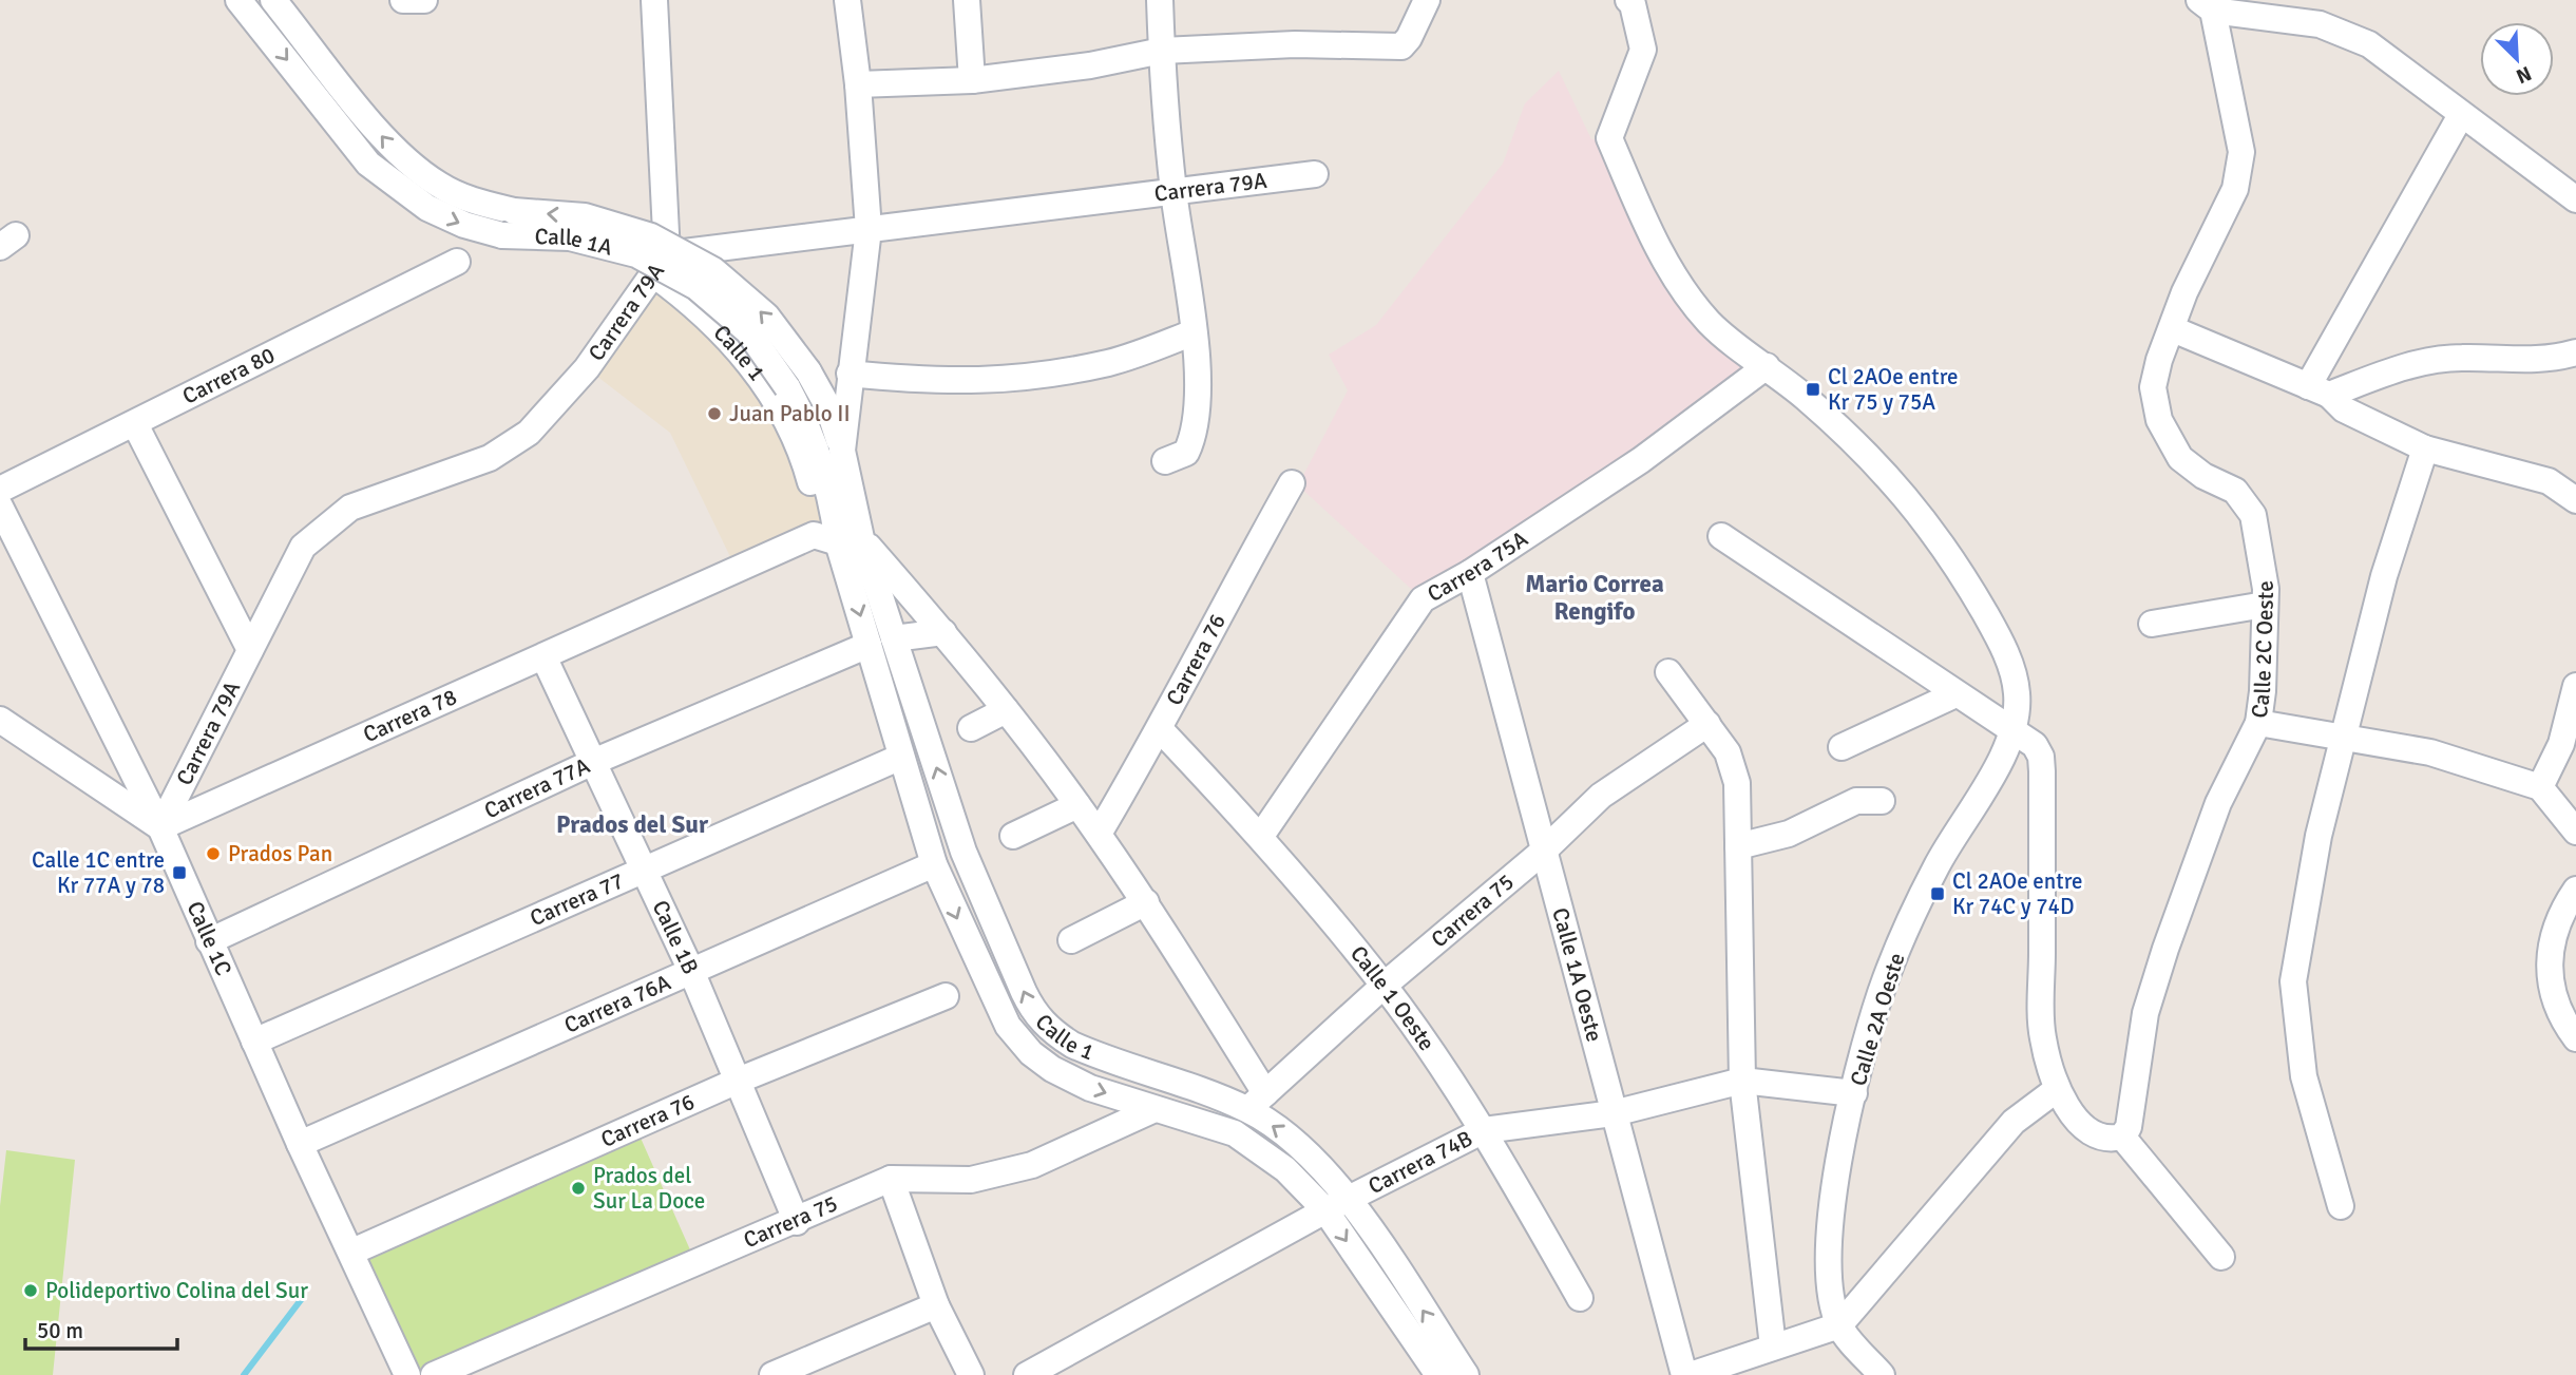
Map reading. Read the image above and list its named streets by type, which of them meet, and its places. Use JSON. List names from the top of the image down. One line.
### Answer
{"streets":{"street":["Carrera 79A","Calle 1A","Calle 1","Carrera 80","Carrera 75A","Calle 2C Oeste","Carrera 76","Carrera 78","Carrera 77A","Carrera 77","Carrera 75","Calle 1B","Calle 1C","Calle 1A Oeste","Calle 1 Oeste","Carrera 76A","Calle 2A Oeste","Carrera 74B"]},"crossings":[["Carrera 79A","Calle 1"],["Carrera 79A","Carrera 78"],["Carrera 79A","Calle 1C"],["Calle 1A","Calle 1"],["Calle 1A","Carrera 78"],["Calle 1","Carrera 76"],["Calle 1","Carrera 78"],["Calle 1","Carrera 77A"],["Calle 1","Carrera 77"],["Calle 1","Carrera 75"],["Calle 1","Carrera 76A"],["Calle 1","Carrera 74B"],["Carrera 75A","Calle 1A Oeste"],["Carrera 75A","Calle 1 Oeste"],["Carrera 75A","Calle 2A Oeste"],["Carrera 76","Calle 1B"],["Carrera 76","Calle 1C"],["Carrera 76","Calle 1 Oeste"],["Carrera 78","Calle 1B"],["Carrera 78","Calle 1C"],["Carrera 77A","Calle 1B"],["Carrera 77A","Calle 1C"],["Carrera 77","Calle 1B"],["Carrera 77","Calle 1C"],["Carrera 75","Calle 1B"],["Carrera 75","Calle 1A Oeste"],["Carrera 75","Calle 1 Oeste"],["Calle 1B","Carrera 76A"],["Calle 1C","Carrera 76A"],["Calle 1A Oeste","Carrera 74B"],["Calle 1 Oeste","Carrera 74B"],["Calle 2A Oeste","Carrera 74B"]],"districts":["Mario Correa Rengifo","Prados del Sur"],"places":{"transit":["Cl 2AOe entre Kr 75 y 75A","Calle 1C entre Kr 77A y 78","Cl 2AOe entre Kr 74C y 74D"],"other":["Juan Pablo II","Prados Pan","Prados del Sur La Doce","Polideportivo Colina del Sur"]},"scale_bar":"50 m","north":"bottom right"}
